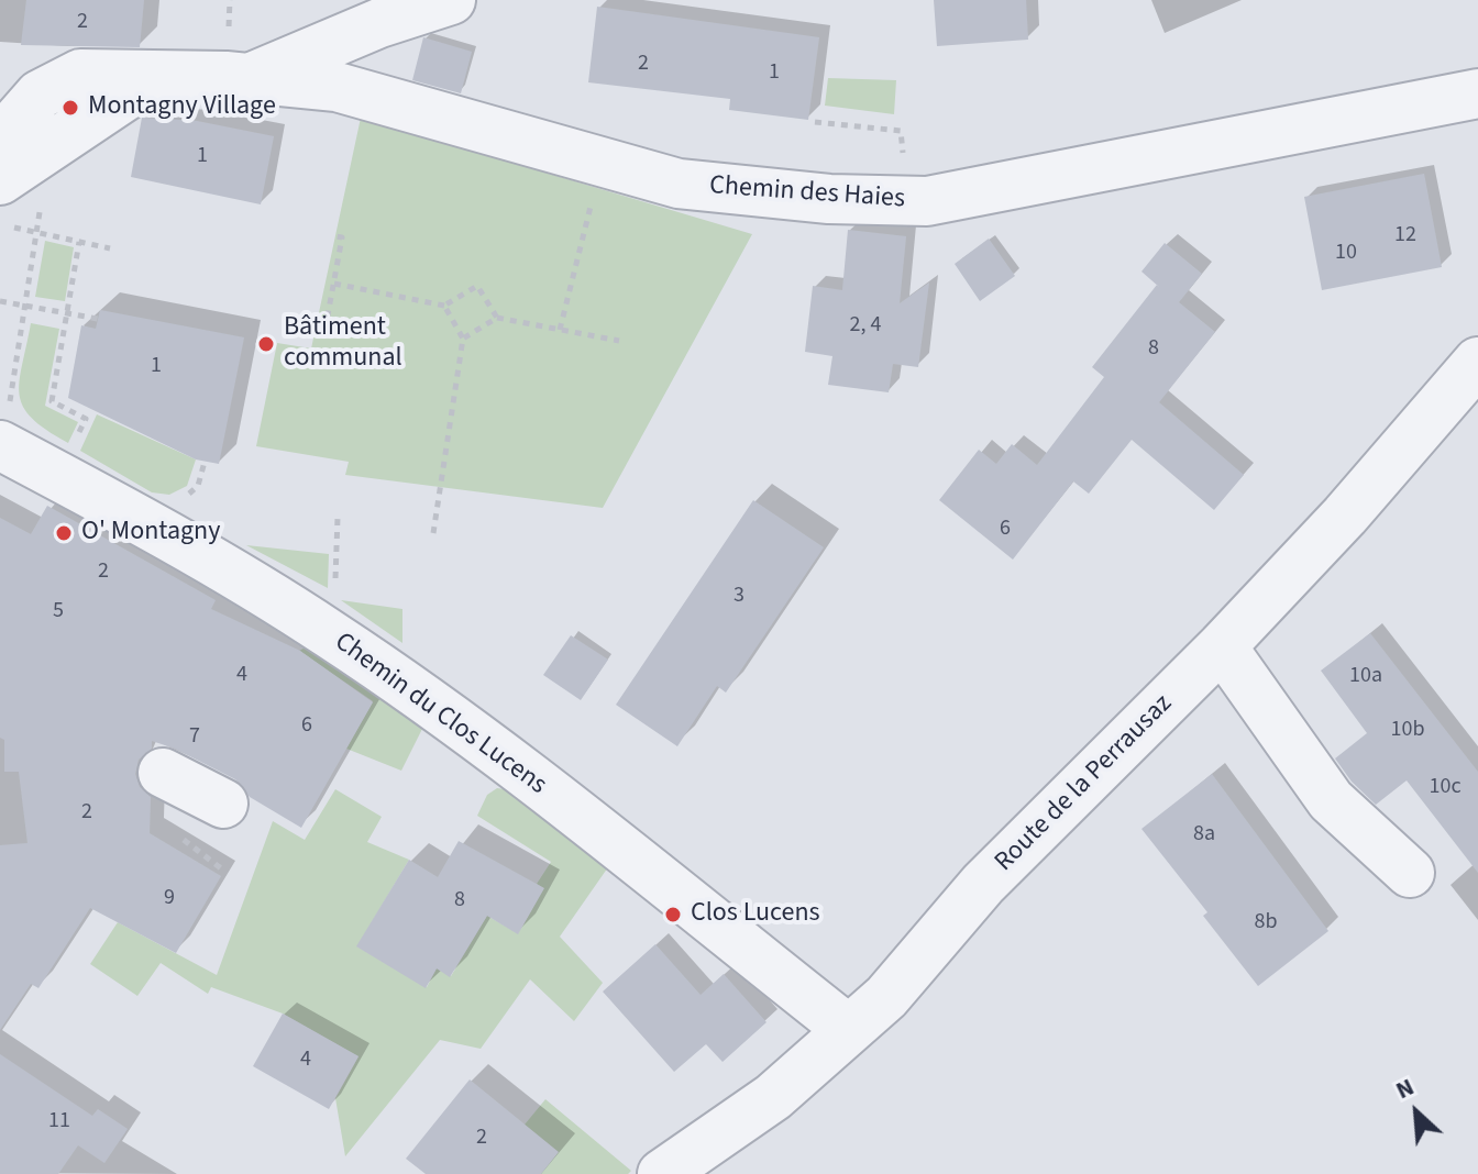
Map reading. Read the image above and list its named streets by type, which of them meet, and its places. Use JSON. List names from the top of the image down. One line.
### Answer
{"streets":{"street":["Chemin des Haies","Chemin du Clos Lucens","Route de la Perrausaz"]},"crossings":[["Chemin du Clos Lucens","Route de la Perrausaz"]],"places":["Montagny Village","Bâtiment communal","O' Montagny","Clos Lucens"],"house_numbers":["2","2","1","1","12","10","2, 4","8","1","6","2","3","5","4","10a","6","10b","7","10c","2","8a","9","8","8b","4","11","2"],"north":"top left"}
